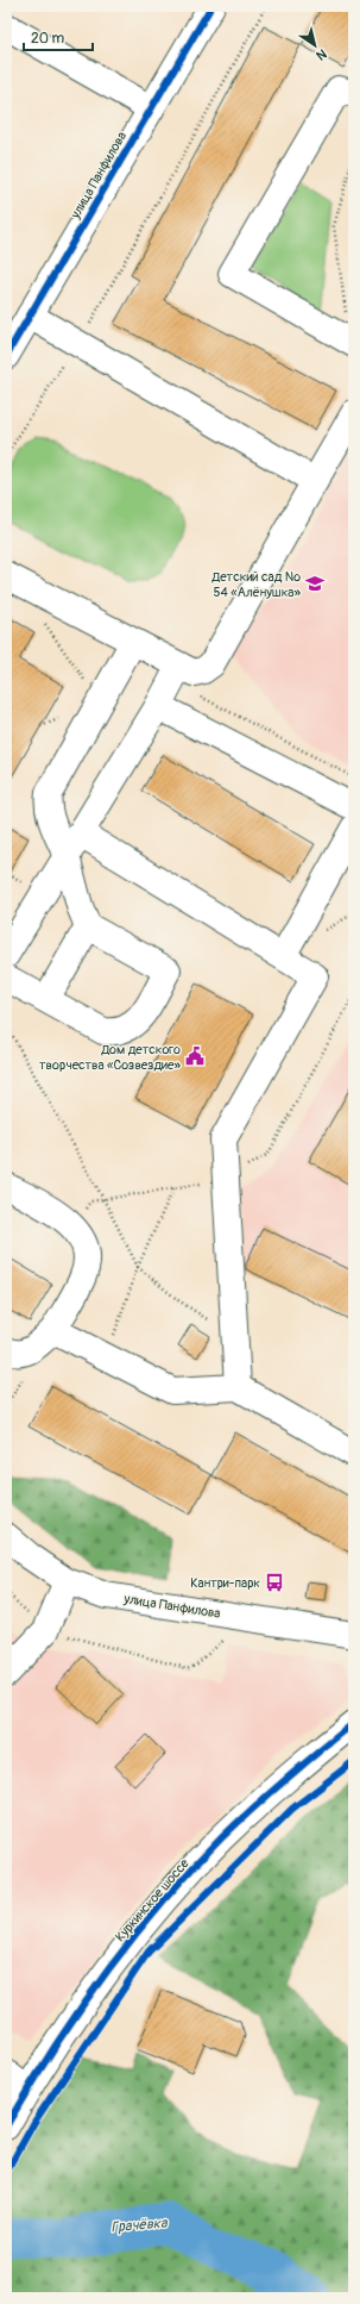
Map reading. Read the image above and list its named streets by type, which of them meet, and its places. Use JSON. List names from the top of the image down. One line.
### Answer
{"streets":{"street":["улица Панфилова","Куркинское шоссе"]},"water":["Грачёвка"],"places":{"school or university":["Детский сад № 54 «Алёнушка»"],"public building":["Дом детского творчества «Созвездие»"],"bus stop":["Кантри-парк"]},"scale_bar":"20 m","north":"bottom right"}
